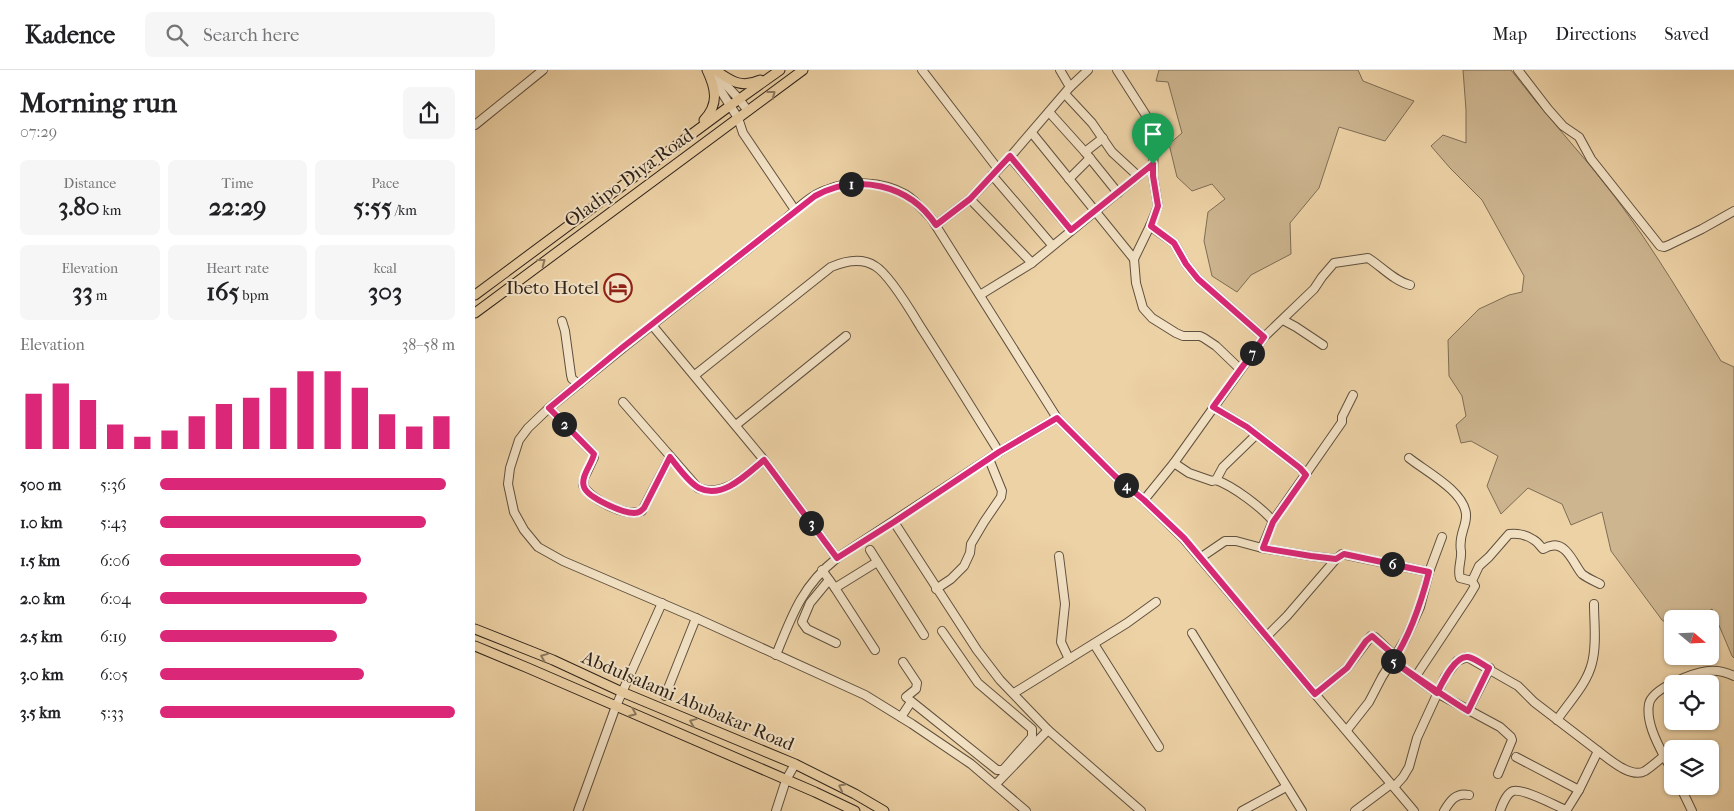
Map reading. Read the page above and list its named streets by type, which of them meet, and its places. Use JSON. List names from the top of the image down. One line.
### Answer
{"streets":{"main road":["Oladipo Diya Road","Abdulsalami Abubakar Road"]},"places":{"hotel":["Ibeto Hotel"]},"north":"right","page":{"header":"Kadence","search":"Search here","nav":["Map","Directions","Saved"],"heading":["Morning run","07:29"],"stats":[["Distance","3.80 km"],["Time","22:29"],["Pace","5:55 /km"],["Elevation","33 m"],["Heart rate","165 bpm"],["kcal","303"]],"pins":["1","7","2","4","3","6","5"],"chart":["Elevation","38–58 m"],"list":[{"name":"500 m","note":"5:36"},{"name":"1.0 km","note":"5:43"},{"name":"1.5 km","note":"6:06"},{"name":"2.0 km","note":"6:04"},{"name":"2.5 km","note":"6:19"},{"name":"3.0 km","note":"6:05"},{"name":"3.5 km","note":"5:33"}]}}
